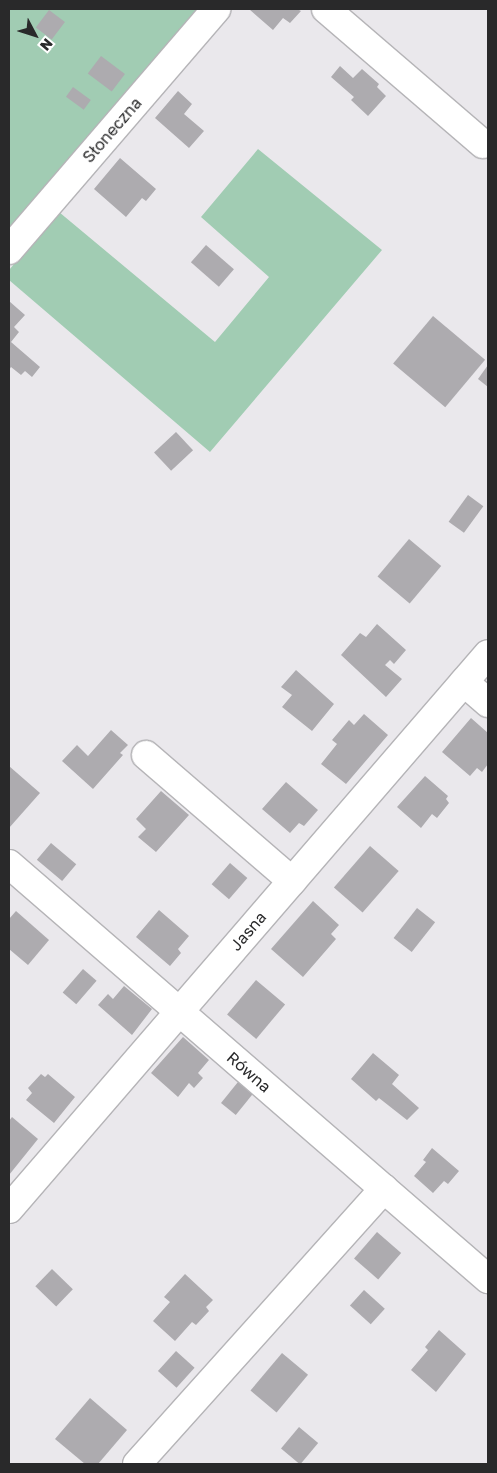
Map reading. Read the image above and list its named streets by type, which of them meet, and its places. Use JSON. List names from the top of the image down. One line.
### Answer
{"streets":{"street":["Słoneczna","Jasna","Równa"]},"crossings":[["Jasna","Równa"]],"north":"bottom right"}
